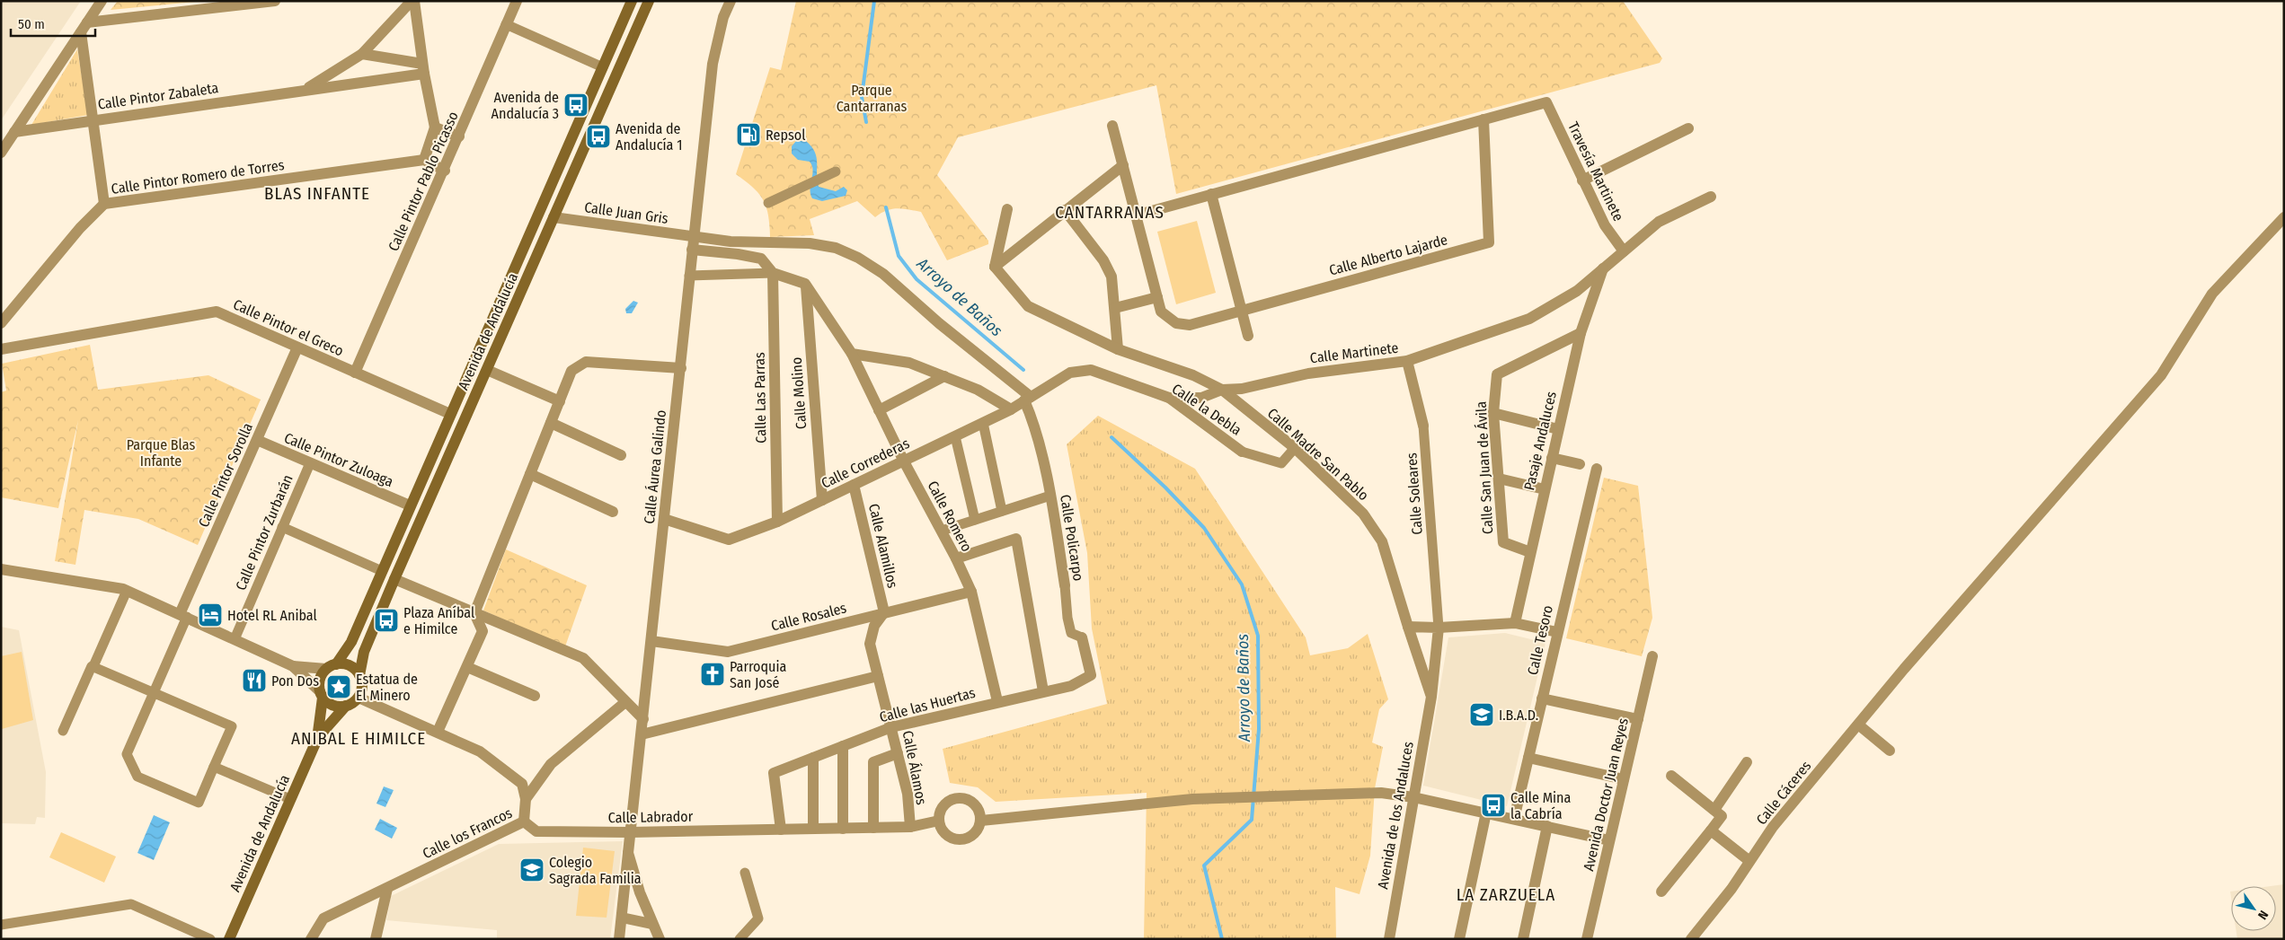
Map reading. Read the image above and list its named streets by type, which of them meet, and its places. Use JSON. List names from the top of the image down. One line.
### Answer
{"streets":{"main road":["Avenida de Andalucía"],"street":["Calle Pintor Zabaleta","Travesía Martinete","Calle Pintor Romero de Torres","Calle Pintor Pablo Picasso","Calle Juan Gris","Calle Alberto Lajarde","Calle Pintor el Greco","Calle Martinete","Calle Molino","Calle Las Parras","Calle la Debla","Pasaje Andaluces","Calle Madre San Pablo","Calle Pintor Zuloaga","Calle Correderas","Calle Áurea Galindo","Calle San Juan de Ávila","Calle Pintor Sorolla","Calle Soleares","Calle Romero","Calle Pintor Zurbarán","Calle Policarpo","Calle Alamillos","Calle Rosales","Calle Tesoro","Calle las Huertas","Calle Álamos","Calle Cáceres","Avenida Doctor Juan Reyes","Avenida de los Andaluces","Calle Labrador","Calle los Francos"]},"crossings":[["Travesía Martinete","Calle Alberto Lajarde"],["Travesía Martinete","Calle Martinete"],["Calle Pintor Pablo Picasso","Calle Pintor el Greco"],["Calle Juan Gris","Avenida de Andalucía"],["Calle Juan Gris","Calle Correderas"],["Calle Juan Gris","Calle Áurea Galindo"],["Calle Juan Gris","Calle Policarpo"],["Calle Pintor el Greco","Avenida de Andalucía"],["Calle Pintor el Greco","Calle Pintor Sorolla"],["Avenida de Andalucía","Calle Pintor Zuloaga"],["Calle Martinete","Pasaje Andaluces"],["Calle Martinete","Calle Madre San Pablo"],["Calle Martinete","Calle Soleares"],["Calle Molino","Calle Correderas"],["Calle Molino","Calle Romero"],["Calle Las Parras","Calle Correderas"],["Calle la Debla","Calle Madre San Pablo"],["Calle la Debla","Calle Correderas"],["Pasaje Andaluces","Calle San Juan de Ávila"],["Calle Madre San Pablo","Avenida de los Andaluces"],["Calle Pintor Zuloaga","Calle Pintor Sorolla"],["Calle Pintor Zuloaga","Calle Pintor Zurbarán"],["Calle Correderas","Calle Áurea Galindo"],["Calle Correderas","Calle Romero"],["Calle Correderas","Calle Policarpo"],["Calle Correderas","Calle Alamillos"],["Calle Áurea Galindo","Calle Rosales"],["Calle Áurea Galindo","Calle Labrador"],["Calle Soleares","Avenida de los Andaluces"],["Calle Romero","Calle Rosales"],["Calle Romero","Calle las Huertas"],["Calle Policarpo","Calle las Huertas"],["Calle Alamillos","Calle Rosales"],["Calle Alamillos","Calle Álamos"],["Calle Rosales","Calle Álamos"],["Calle las Huertas","Calle Álamos"],["Calle las Huertas","Calle Labrador"],["Calle Álamos","Calle Labrador"],["Calle Labrador","Calle los Francos"]],"districts":["BLAS INFANTE","CANTARRANAS","ANIBAL E HIMILCE","LA ZARZUELA"],"water":["Arroyo de Baños"],"parks":["Parque Cantarranas","Parque Blas Infante"],"places":{"bus stop":["Avenida de Andalucía 3","Avenida de Andalucía 1","Plaza Aníbal e Himilce","Calle Mina la Cabría"],"fuel station":["Repsol"],"hotel":["Hotel RL Anibal"],"church":["Parroquia San José"],"restaurant":["Pon Dos"],"place":["Estatua de El Minero"],"school or university":["I.B.A.D.","Colegio Sagrada Familia"]},"scale_bar":"50 m","north":"bottom right"}
